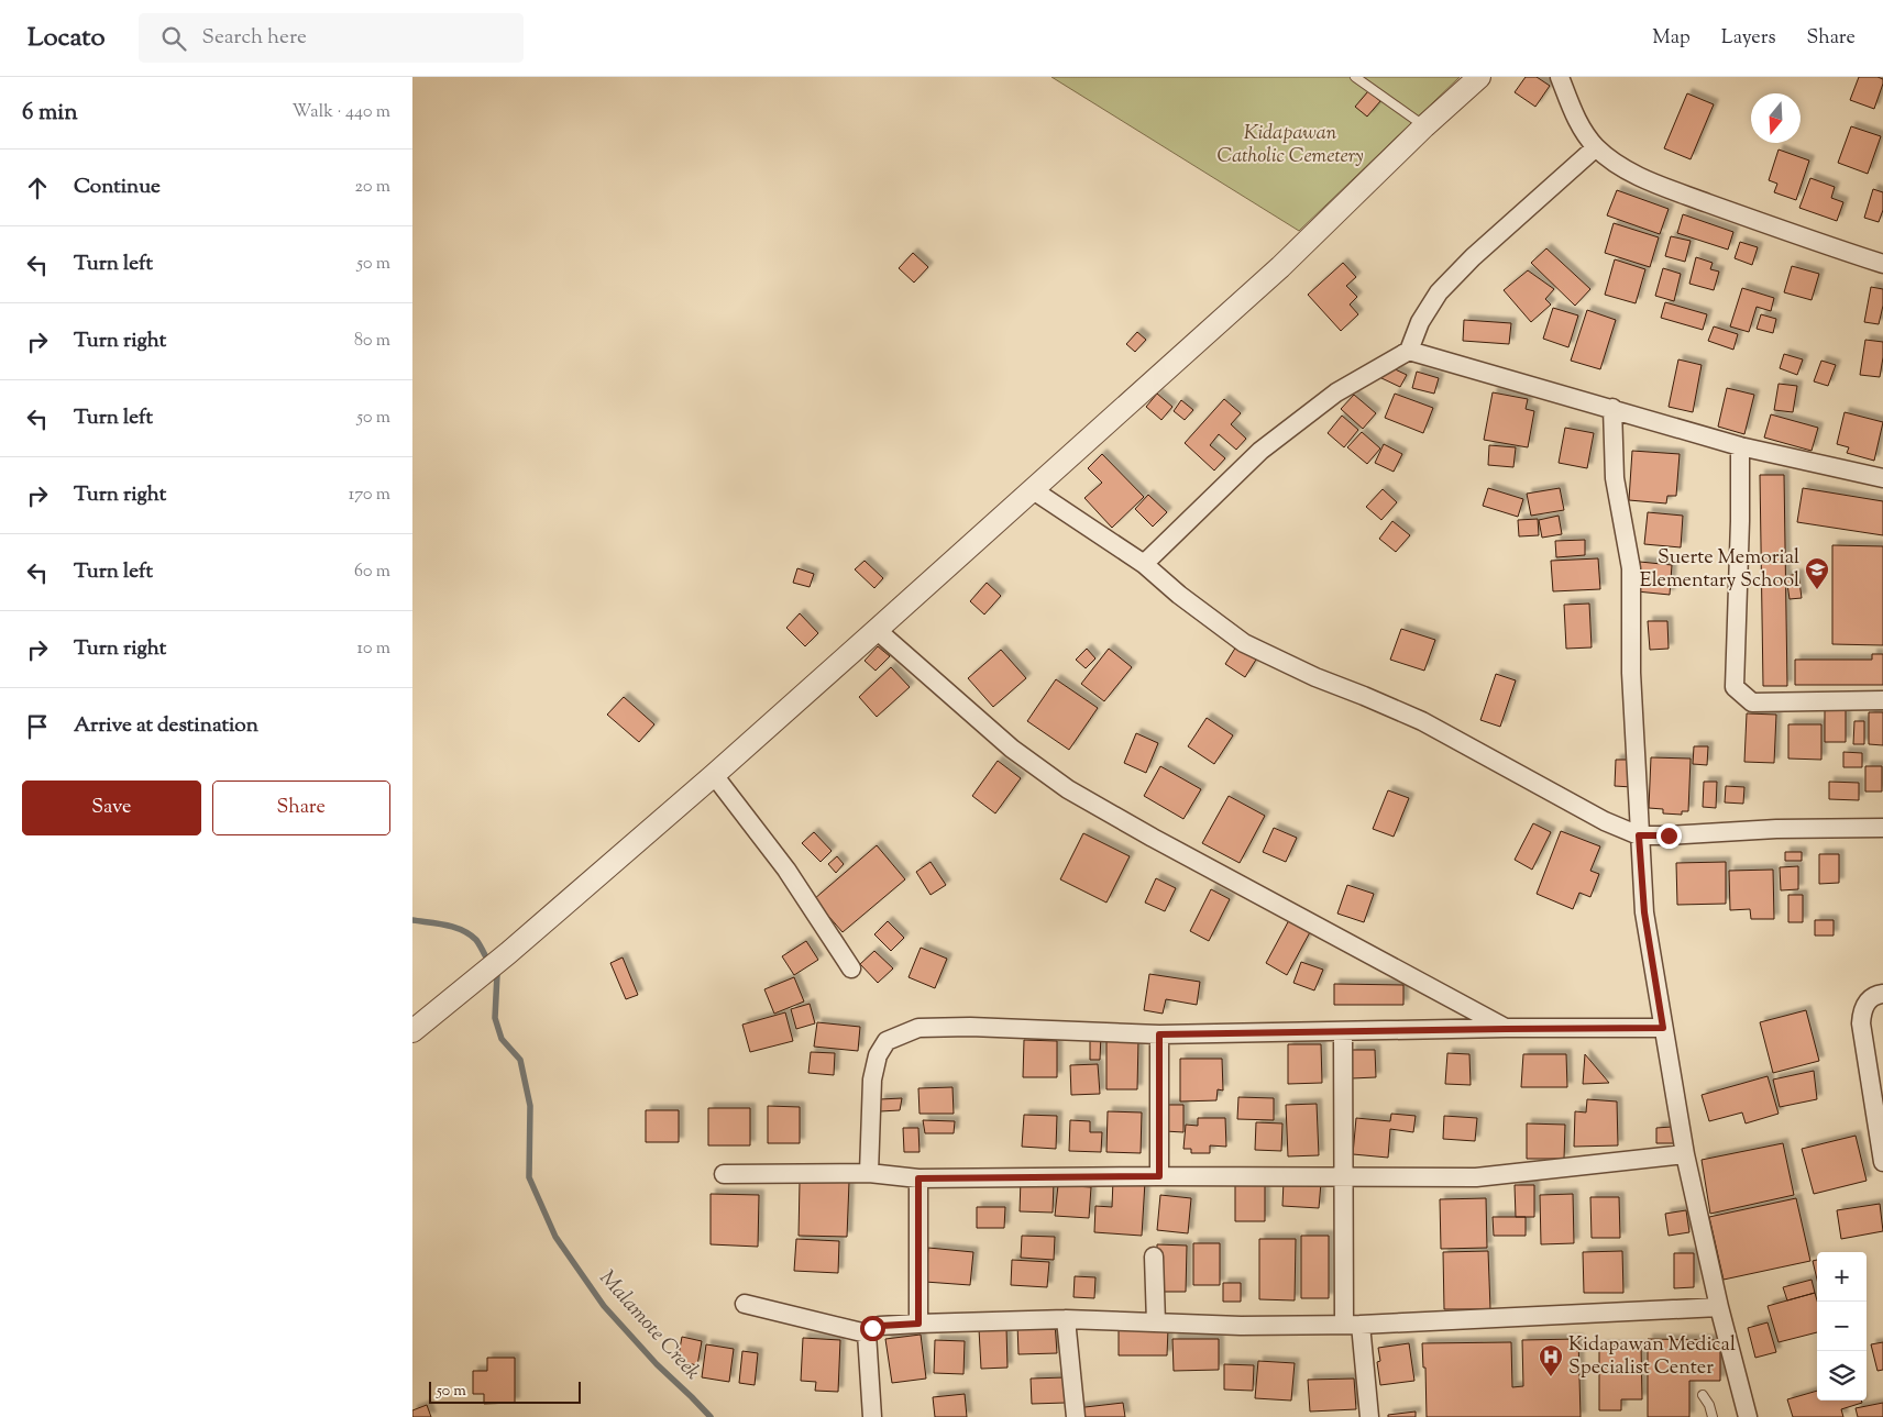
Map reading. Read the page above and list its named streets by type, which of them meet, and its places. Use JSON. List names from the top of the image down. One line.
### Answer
{"water":["Malamote Creek"],"parks":["Kidapawan Catholic Cemetery"],"places":{"school or university":["Suerte Memorial Elementary School"],"hospital":["Kidapawan Medical Specialist Center"]},"scale_bar":"50 m","north":"bottom","page":{"header":"Locato","search":"Search here","nav":["Map","Layers","Share"],"heading":["6 min","Walk · 440 m"],"list":[["Continue","20 m"],["Turn left","50 m"],["Turn right","80 m"],["Turn left","50 m"],["Turn right","170 m"],["Turn left","60 m"],["Turn right","10 m"],"Arrive at destination"],"buttons":["Save","Share"],"map_buttons":["+","−"],"scale":"50 m"}}
